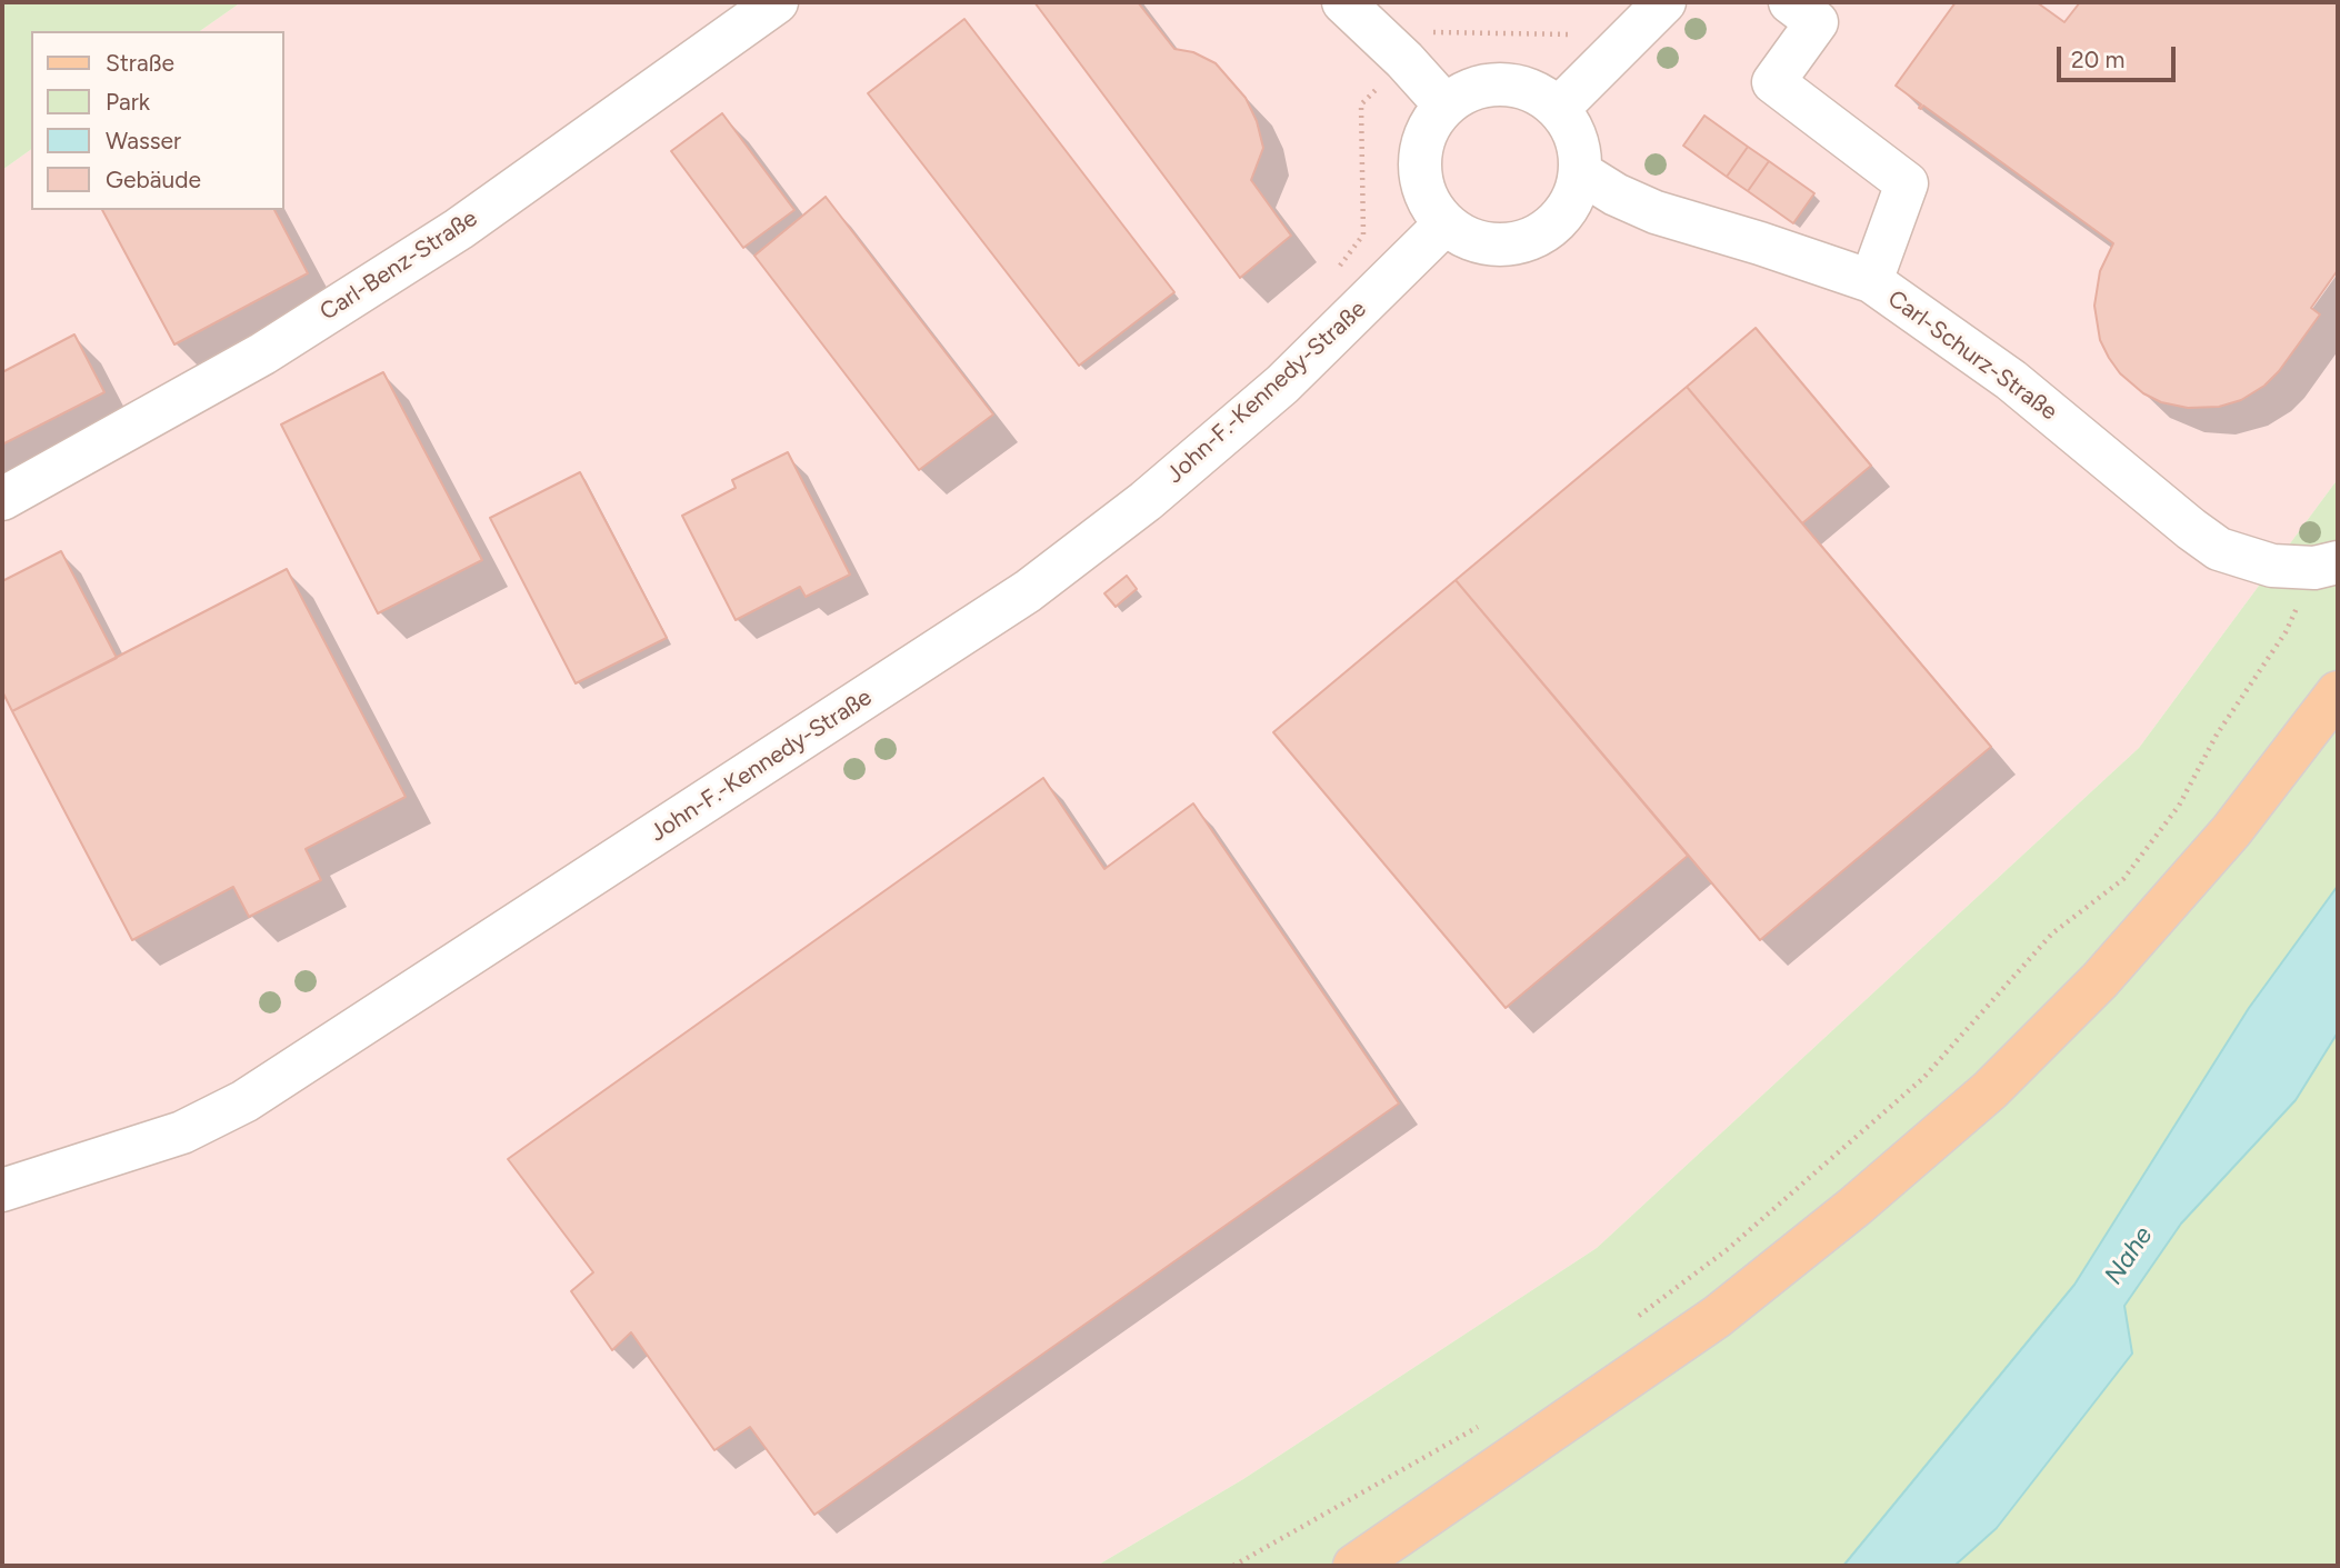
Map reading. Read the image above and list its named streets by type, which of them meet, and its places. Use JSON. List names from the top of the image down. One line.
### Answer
{"streets":{"street":["Carl-Benz-Straße","Carl-Schurz-Straße","John-F.-Kennedy-Straße"]},"crossings":[["Carl-Schurz-Straße","John-F.-Kennedy-Straße"]],"water":["Nahe"],"legend":["Straße","Park","Wasser","Gebäude"],"scale_bar":"20 m"}
